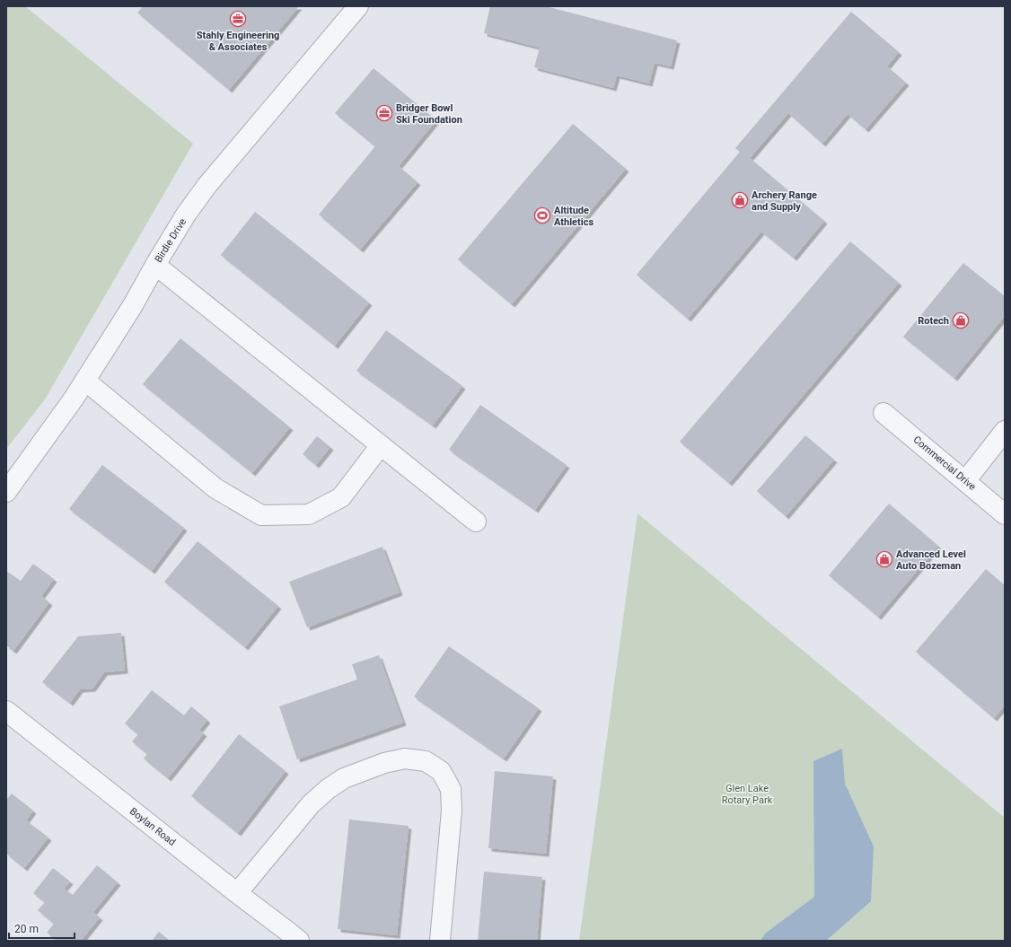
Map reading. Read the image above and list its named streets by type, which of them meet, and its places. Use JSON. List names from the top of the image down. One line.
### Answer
{"streets":{"street":["Birdie Drive","Commercial Drive","Boylan Road"]},"parks":["Glen Lake Rotary Park"],"places":{"office":["Stahly Engineering & Associates","Bridger Bowl Ski Foundation"],"shop":["Archery Range and Supply","Rotech","Advanced Level Auto Bozeman"],"sports":["Altitude Athletics"]},"scale_bar":"20 m"}
